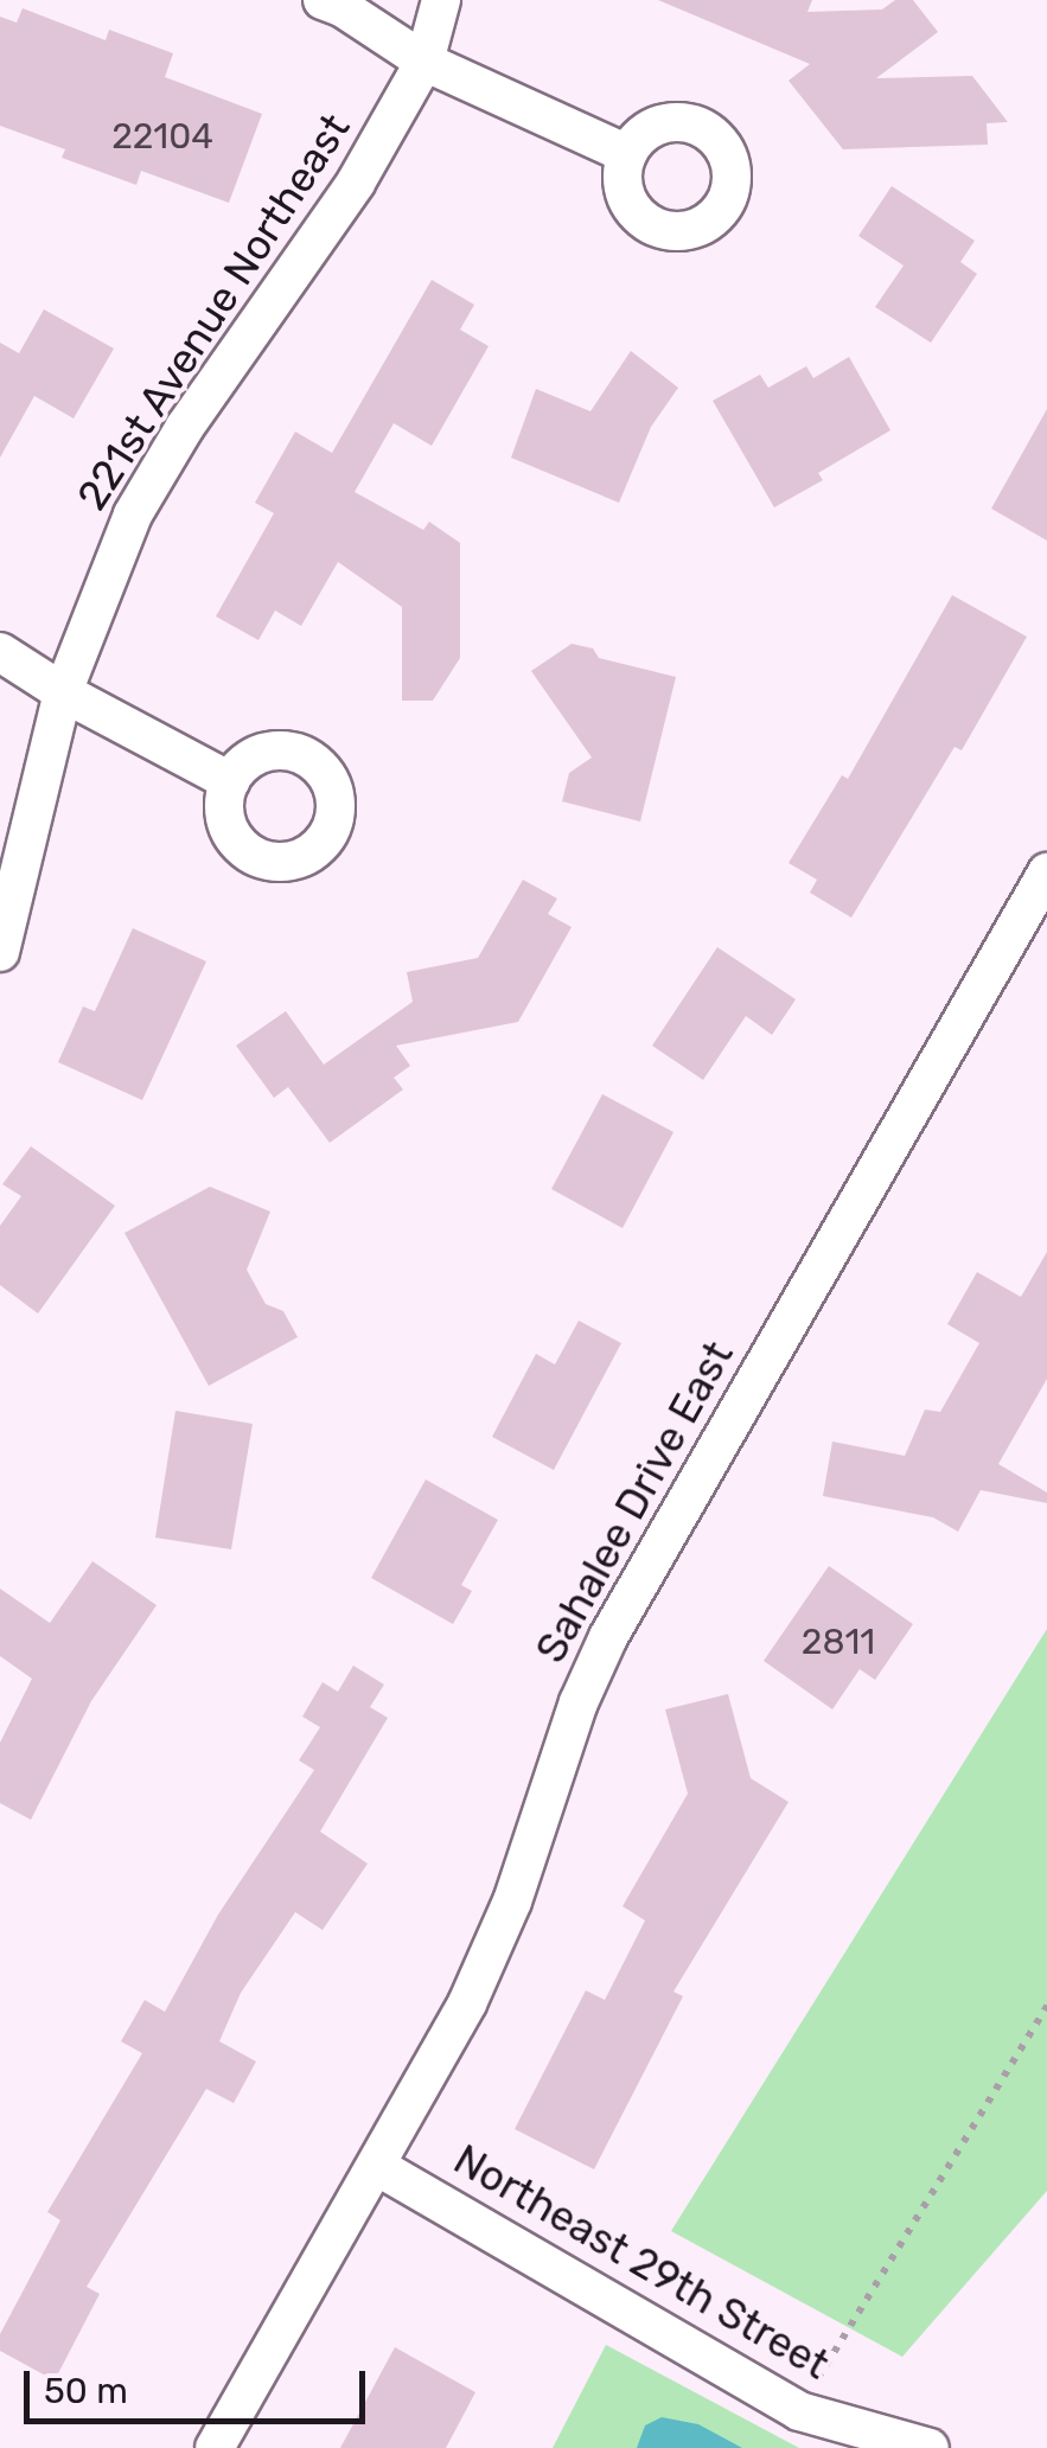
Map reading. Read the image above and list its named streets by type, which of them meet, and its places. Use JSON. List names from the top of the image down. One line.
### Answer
{"streets":{"street":["221st Avenue Northeast","Sahalee Drive East","Northeast 29th Street"]},"crossings":[["Sahalee Drive East","Northeast 29th Street"]],"house_numbers":["22104","2811"],"scale_bar":"50 m"}
